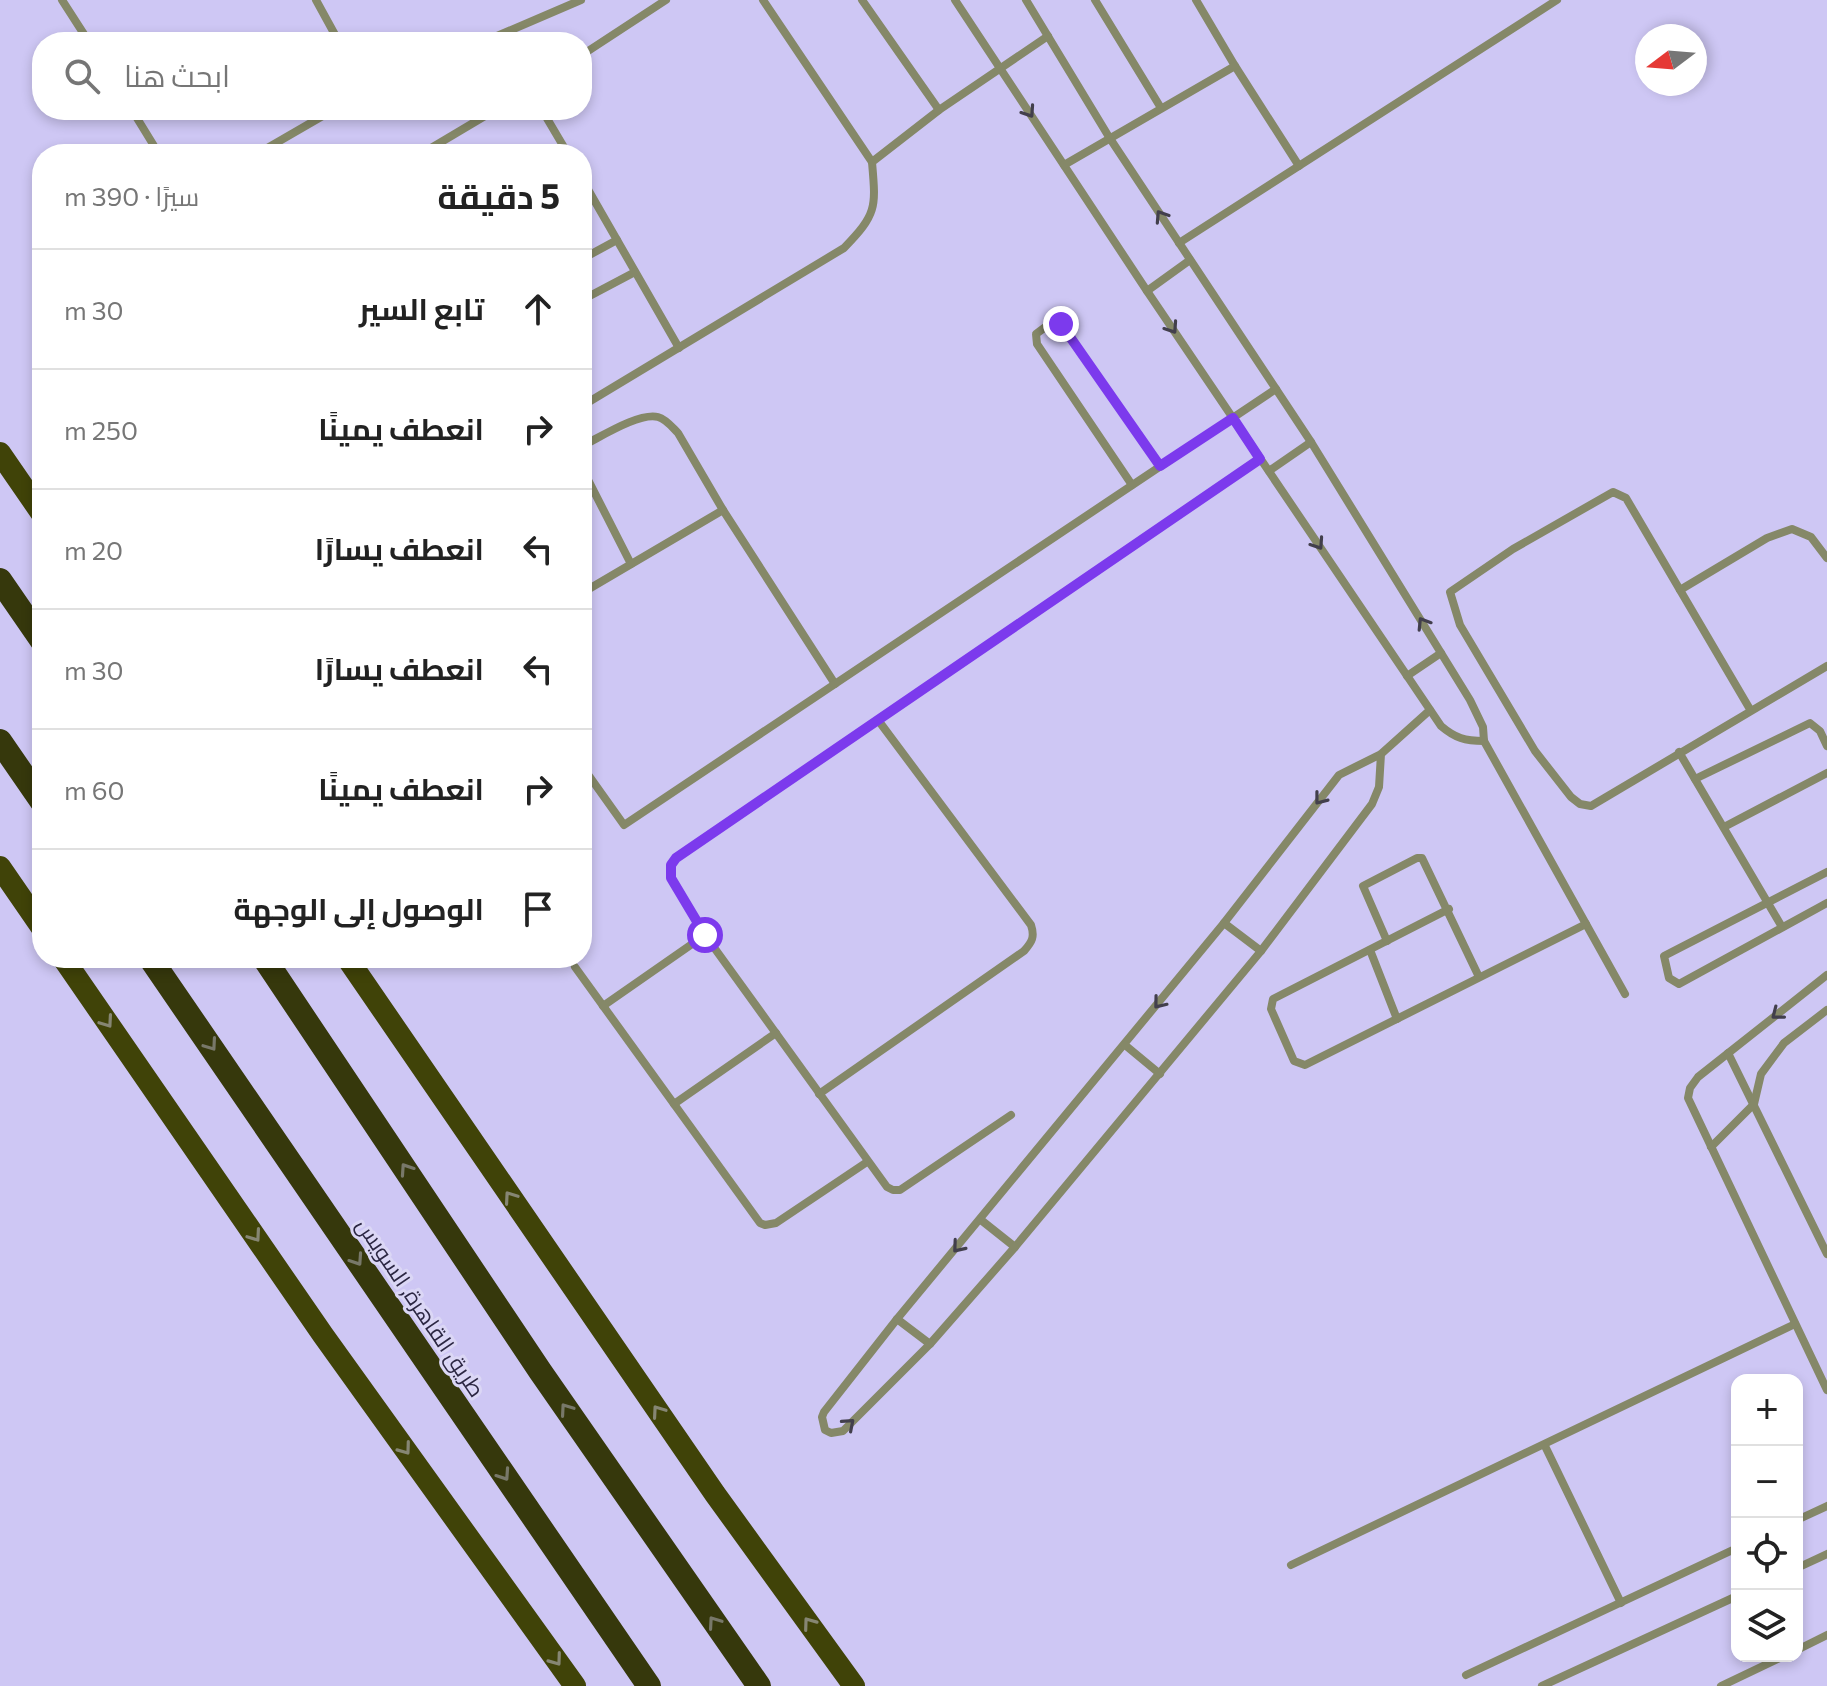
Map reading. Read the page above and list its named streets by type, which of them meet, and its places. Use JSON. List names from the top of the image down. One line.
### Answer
{"streets":{"highway":["طريق القاهرة, السويس"]},"north":"left","page":{"search":"ابحث هنا","heading":["5 دقيقة","سيرًا · 390 m"],"list":[["تابع السير","30 m"],["انعطف يمينًا","250 m"],["انعطف يسارًا","20 m"],["انعطف يسارًا","30 m"],["انعطف يمينًا","60 m"],"الوصول إلى الوجهة"],"map_buttons":["+","−"]}}
